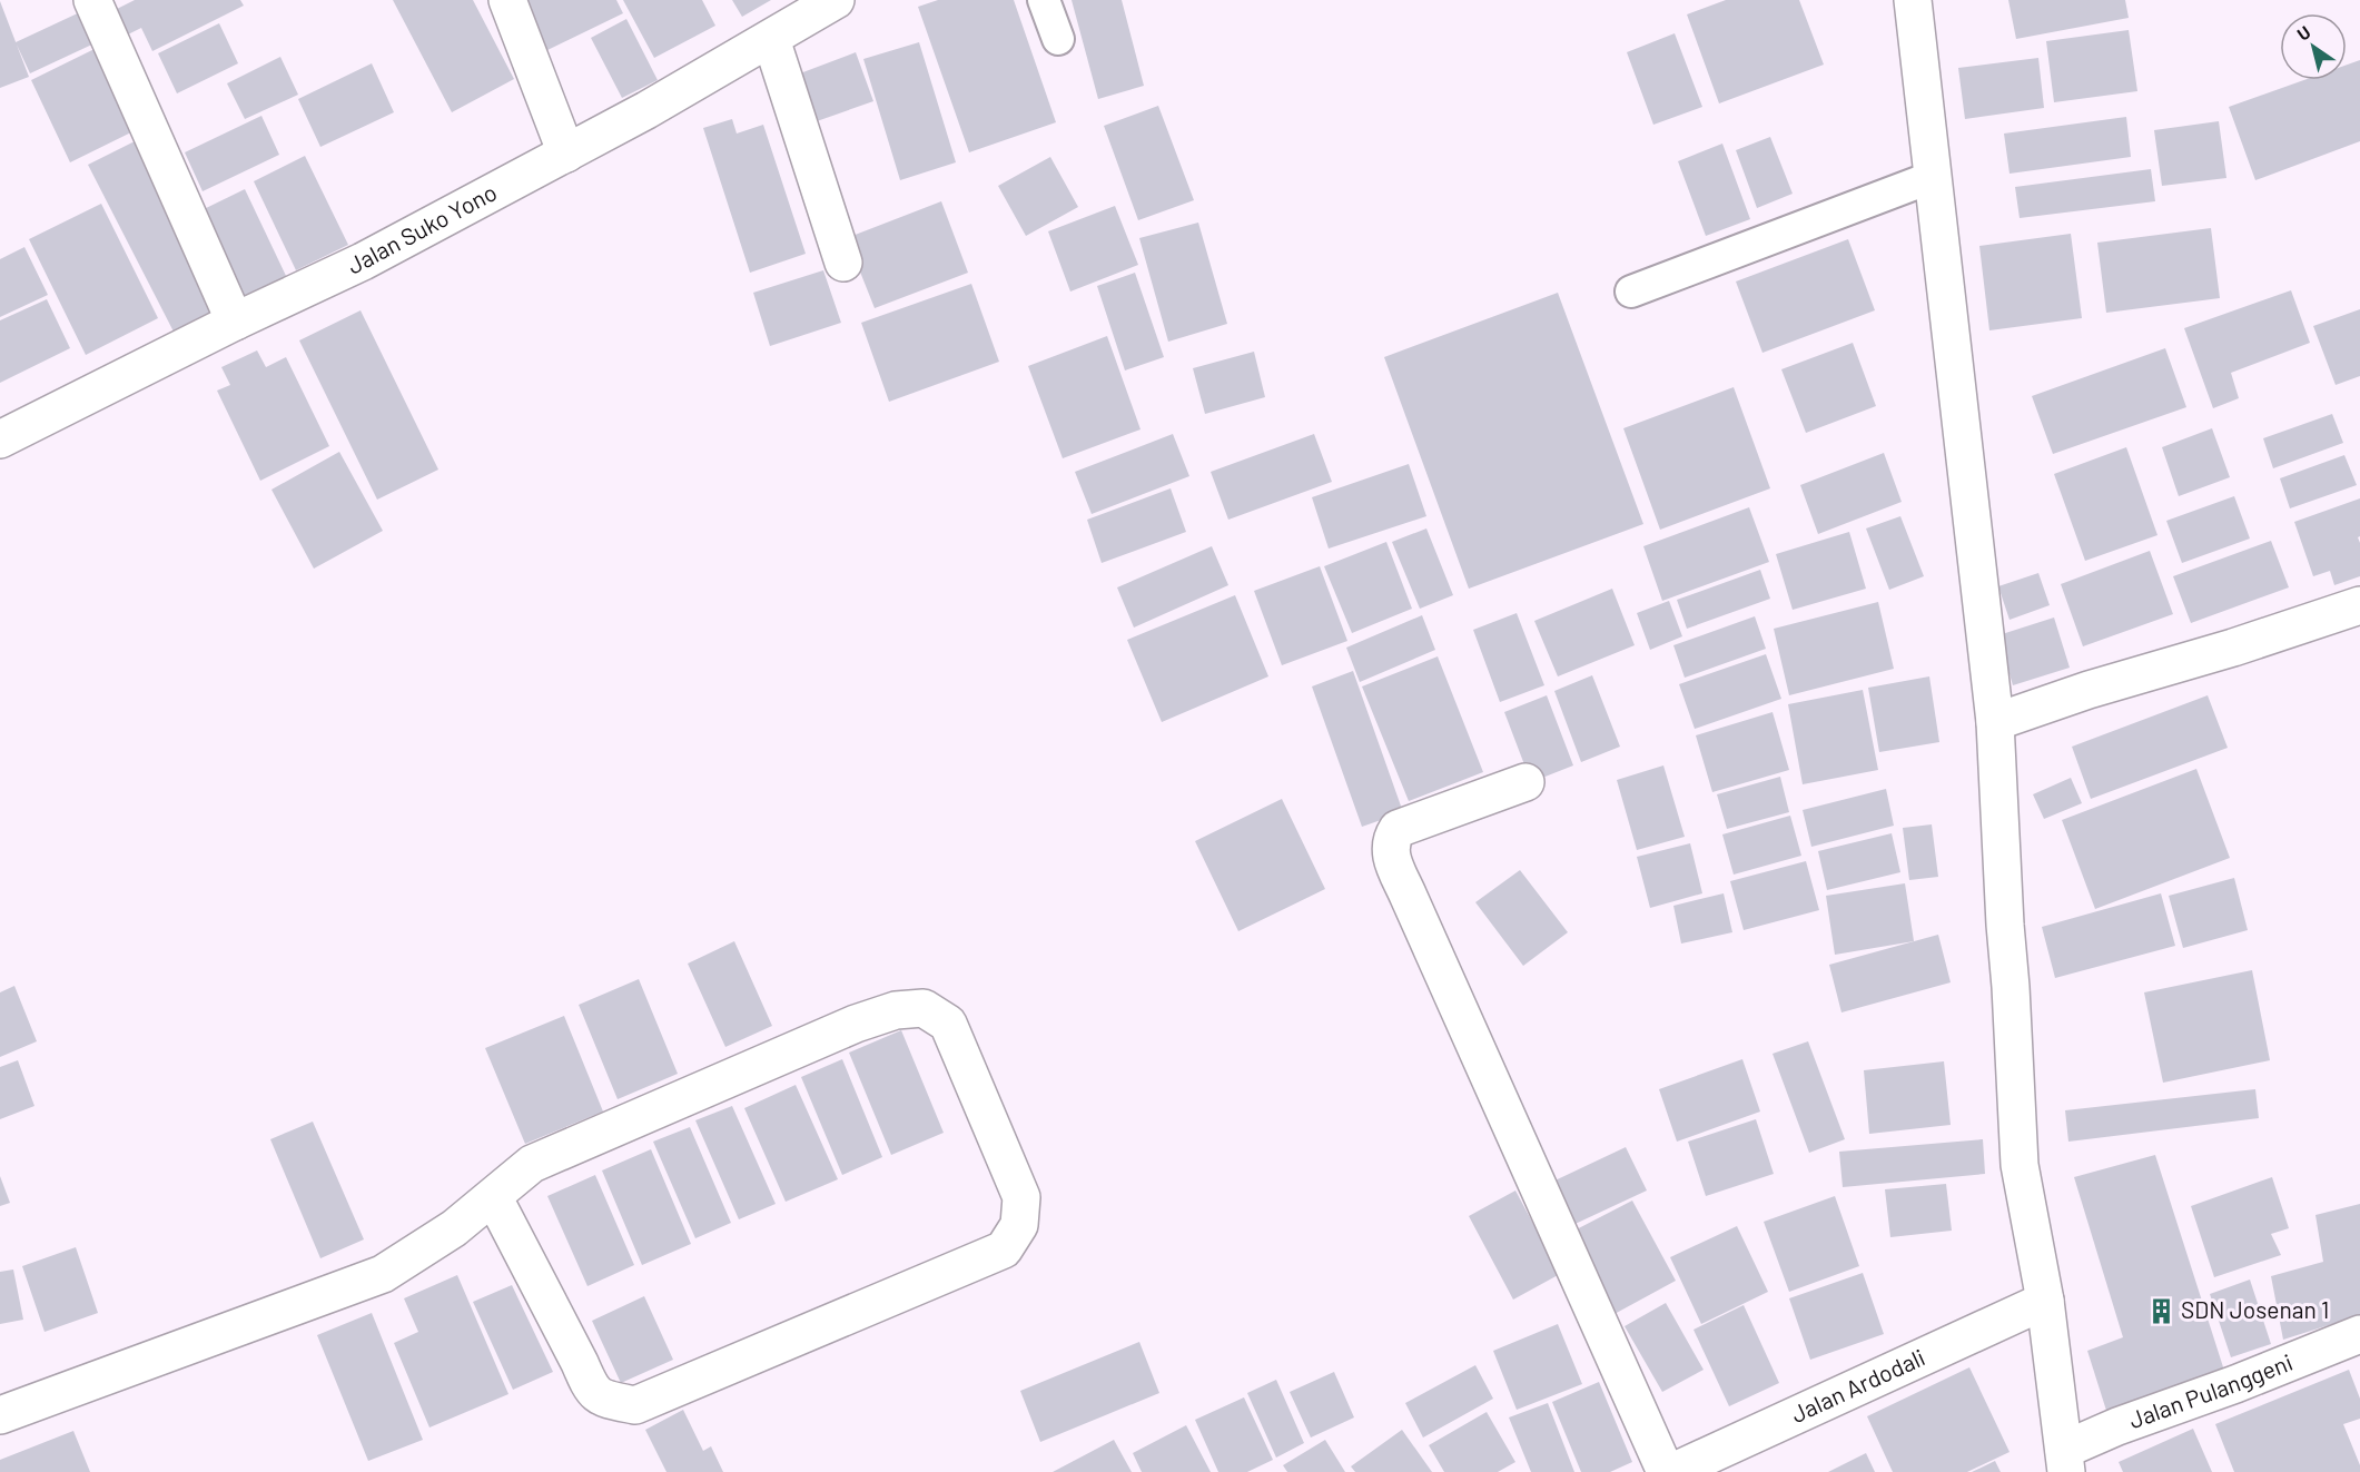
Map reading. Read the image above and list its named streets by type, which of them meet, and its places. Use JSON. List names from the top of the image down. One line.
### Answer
{"streets":{"street":["Jalan Suko Yono","Jalan Ardodali","Jalan Pulanggeni"]},"places":{"building":["SDN Josenan 1"]},"north":"top left"}
